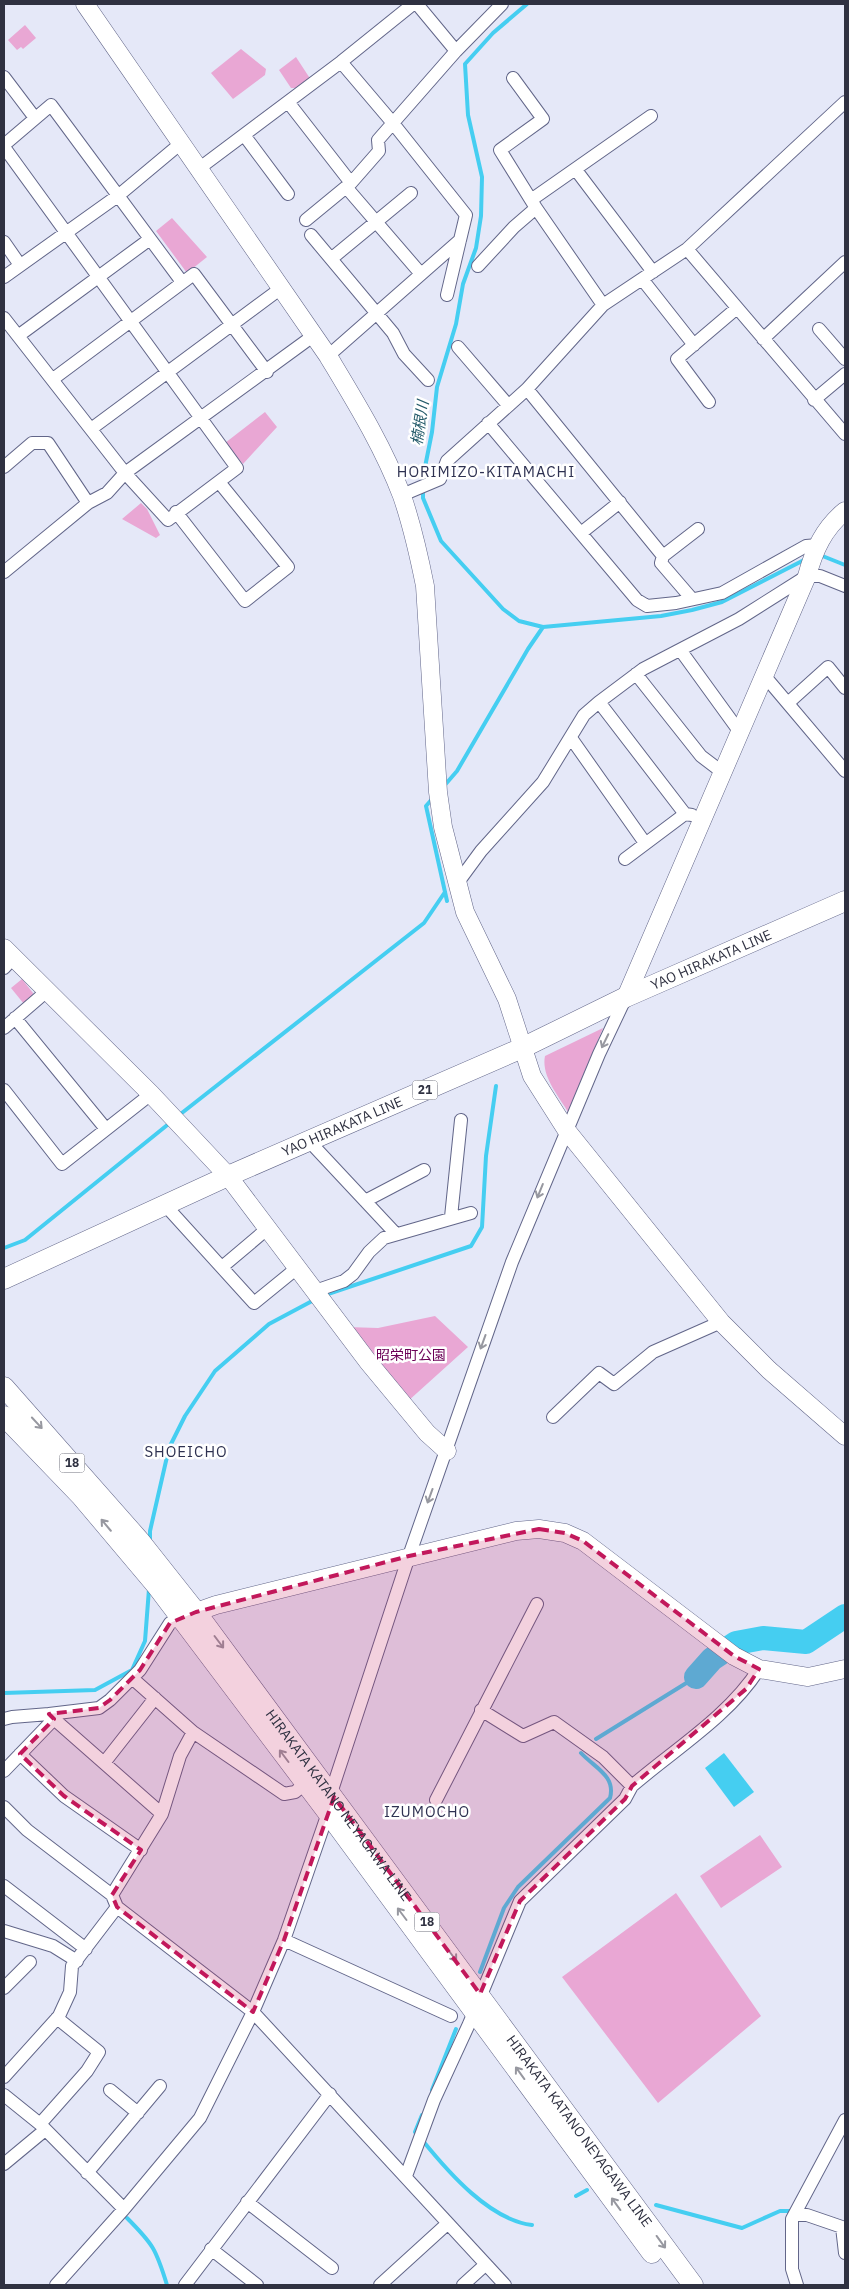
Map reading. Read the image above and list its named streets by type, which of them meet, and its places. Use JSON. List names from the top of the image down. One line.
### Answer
{"streets":{"main road":["YAO HIRAKATA LINE","21","18","HIRAKATA KATANO NEYAGAWA LINE"]},"districts":["HORIMIZO-KITAMACHI","SHOEICHO","IZUMOCHO"],"water":["楠根川"],"parks":["昭栄町公園"]}
